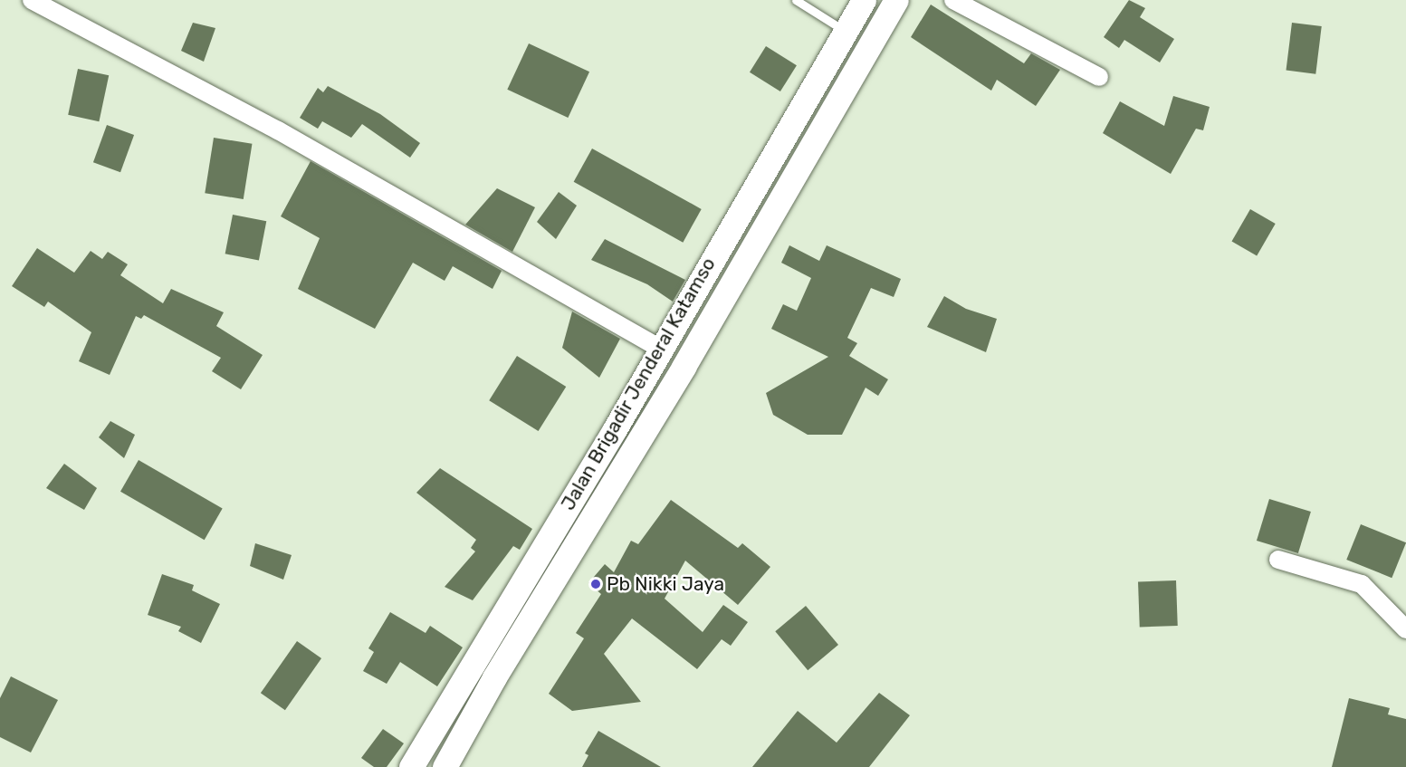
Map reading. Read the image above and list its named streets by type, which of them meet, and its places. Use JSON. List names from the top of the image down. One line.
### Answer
{"streets":{"main road":["Jalan Brigadir Jenderal Katamso"]},"places":["Pb Nikki Jaya"]}
